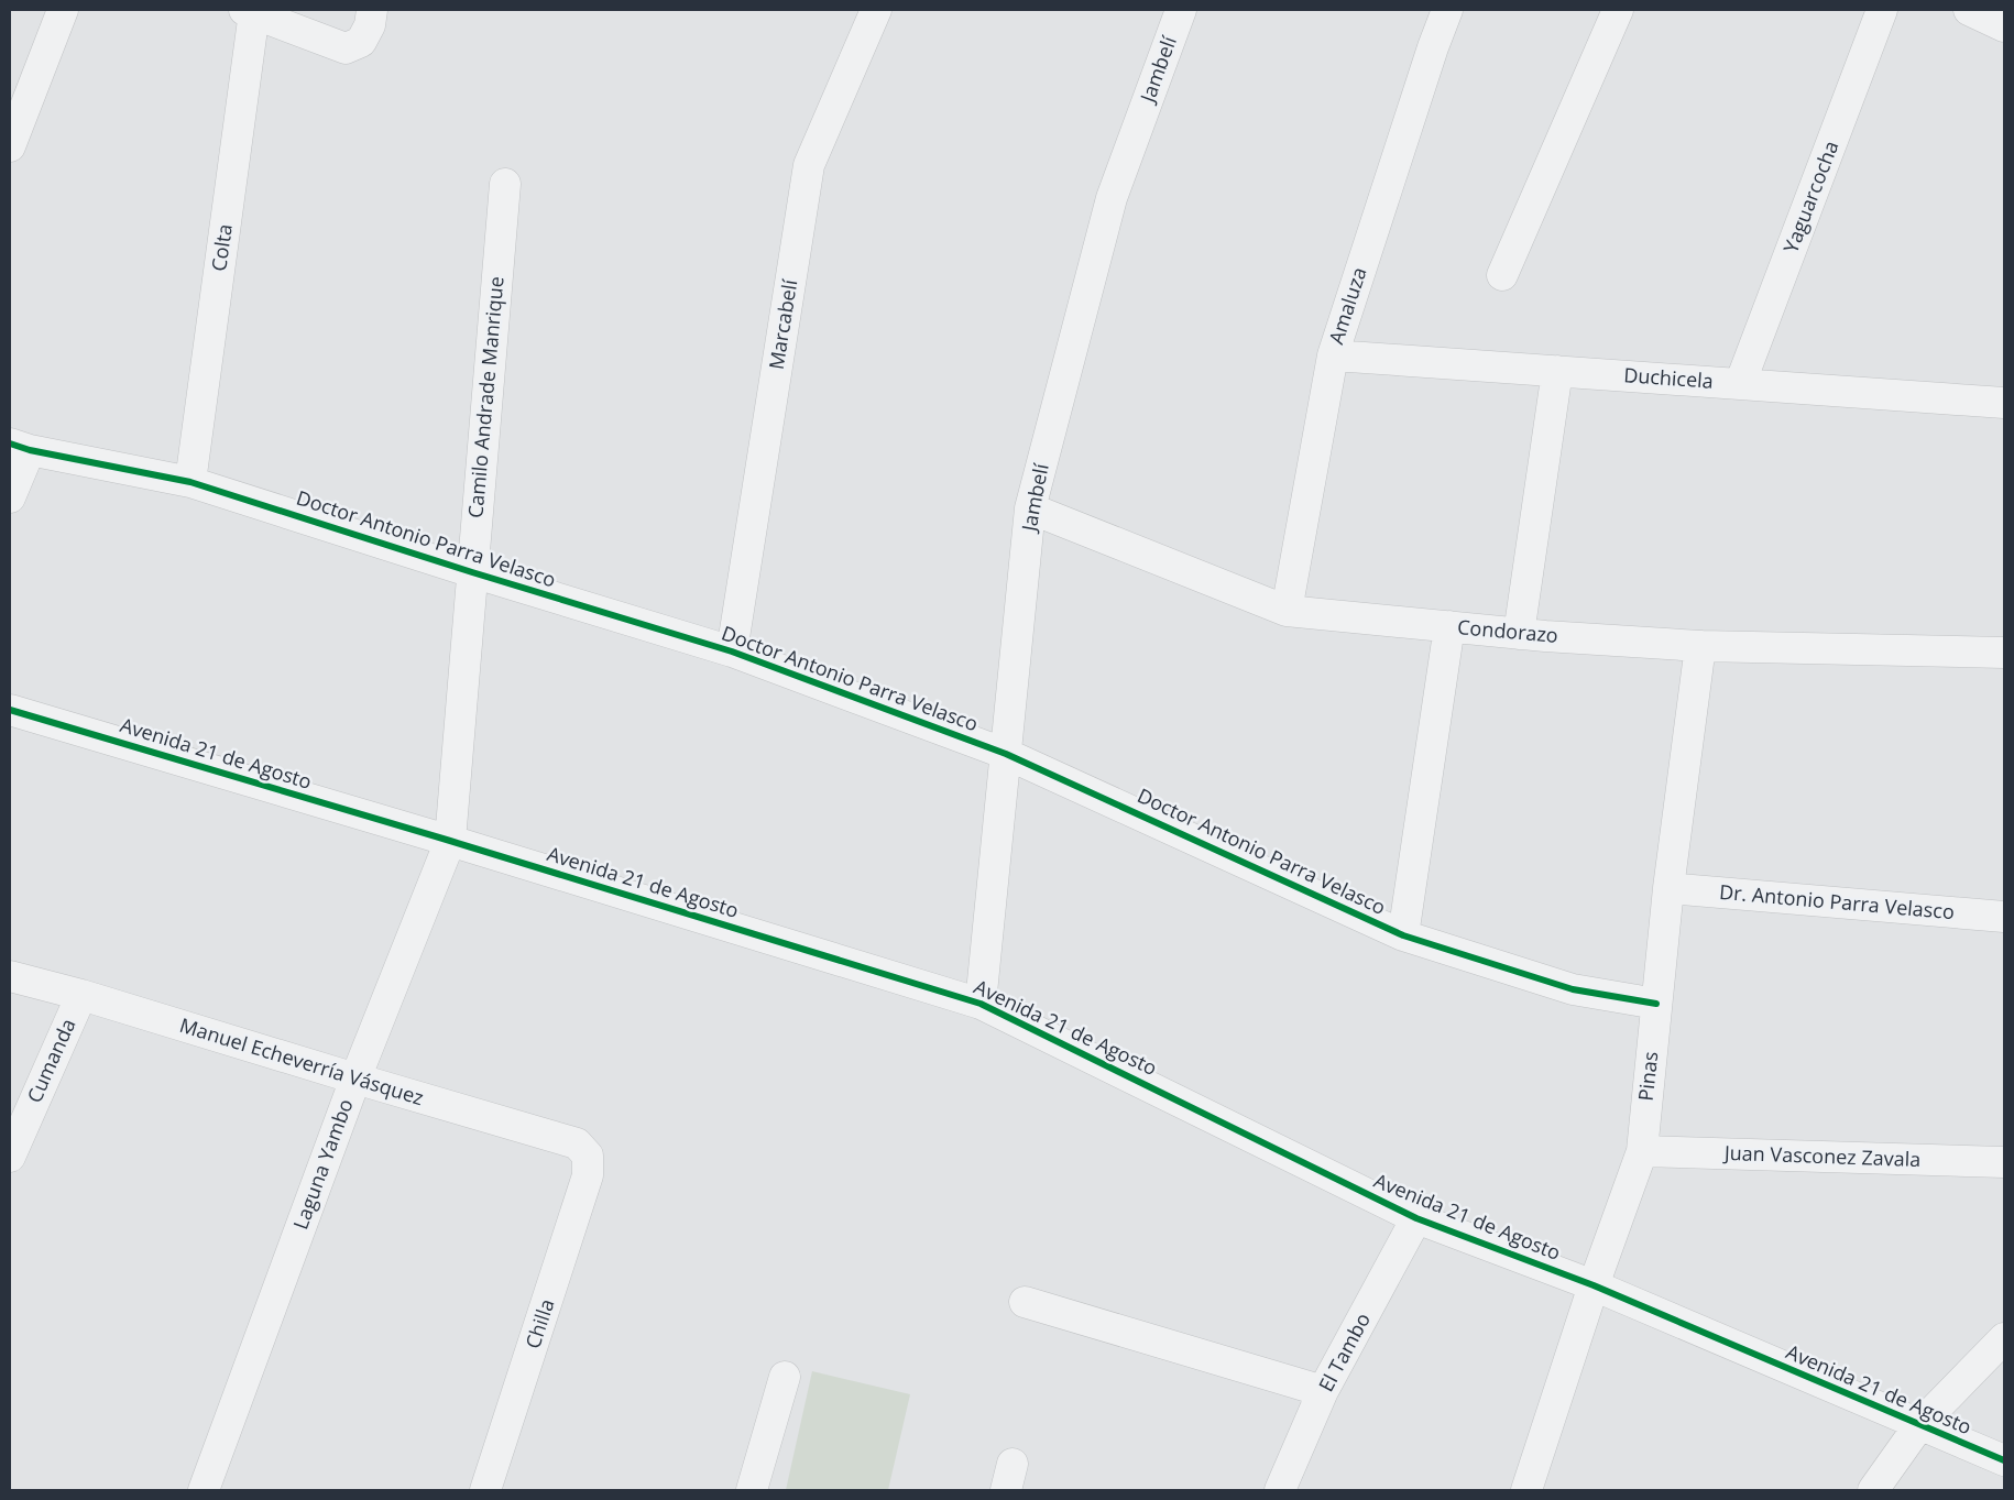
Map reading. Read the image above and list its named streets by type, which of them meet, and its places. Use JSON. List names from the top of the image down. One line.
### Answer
{"streets":{"street":["Jambelí","Yaguarcocha","Colta","Amaluza","Marcabelí","Duchicela","Camilo Andrade Manrique","Doctor Antonio Parra Velasco","Condorazo","Avenida 21 de Agosto","Dr. Antonio Parra Velasco","Cumanda","Manuel Echeverría Vásquez","Pinas","Juan Vasconez Zavala","Laguna Yambo","Chilla","El Tambo"]},"crossings":[["Jambelí","Doctor Antonio Parra Velasco"],["Jambelí","Condorazo"],["Jambelí","Avenida 21 de Agosto"],["Yaguarcocha","Duchicela"],["Colta","Doctor Antonio Parra Velasco"],["Amaluza","Duchicela"],["Amaluza","Condorazo"],["Marcabelí","Doctor Antonio Parra Velasco"],["Camilo Andrade Manrique","Doctor Antonio Parra Velasco"],["Camilo Andrade Manrique","Avenida 21 de Agosto"],["Camilo Andrade Manrique","Laguna Yambo"],["Doctor Antonio Parra Velasco","Pinas"],["Condorazo","Pinas"],["Avenida 21 de Agosto","Pinas"],["Avenida 21 de Agosto","Laguna Yambo"],["Avenida 21 de Agosto","El Tambo"],["Dr. Antonio Parra Velasco","Pinas"],["Cumanda","Manuel Echeverría Vásquez"],["Manuel Echeverría Vásquez","Laguna Yambo"],["Manuel Echeverría Vásquez","Chilla"],["Pinas","Juan Vasconez Zavala"]]}
